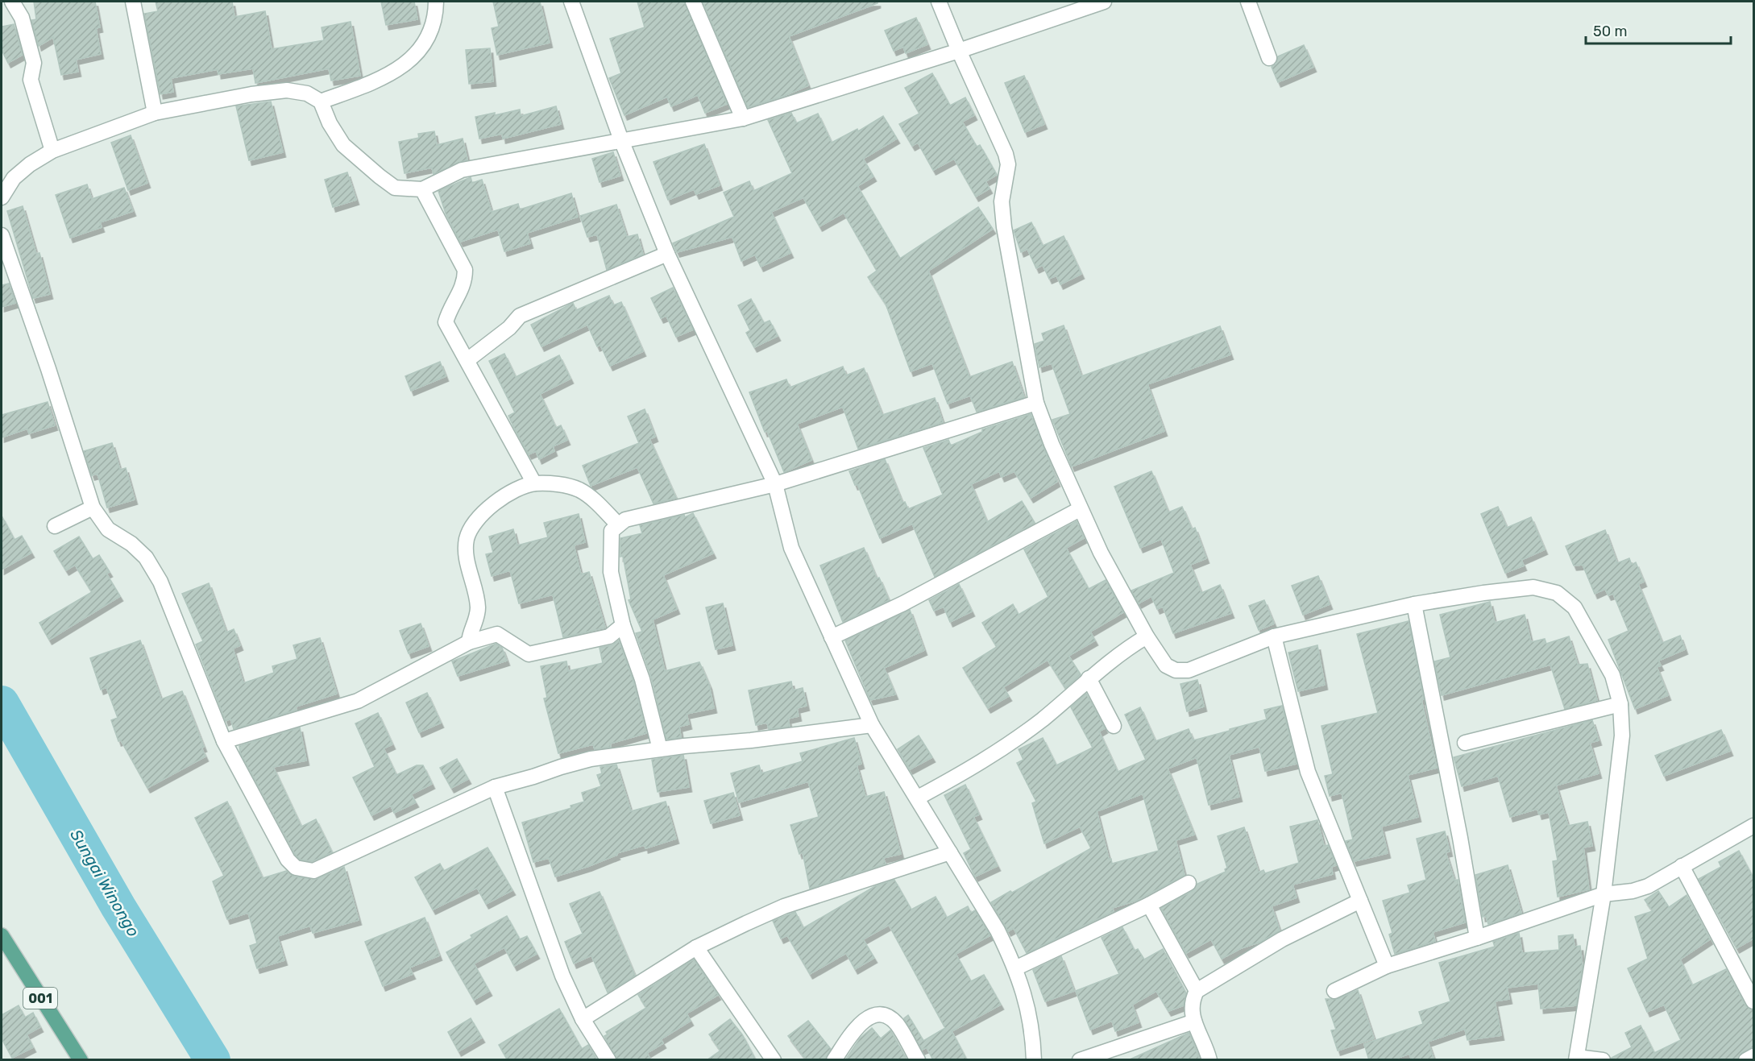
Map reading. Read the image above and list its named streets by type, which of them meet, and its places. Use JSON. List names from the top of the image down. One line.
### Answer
{"streets":{"main road":["001"]},"water":["Sungai Winongo"],"scale_bar":"50 m"}
